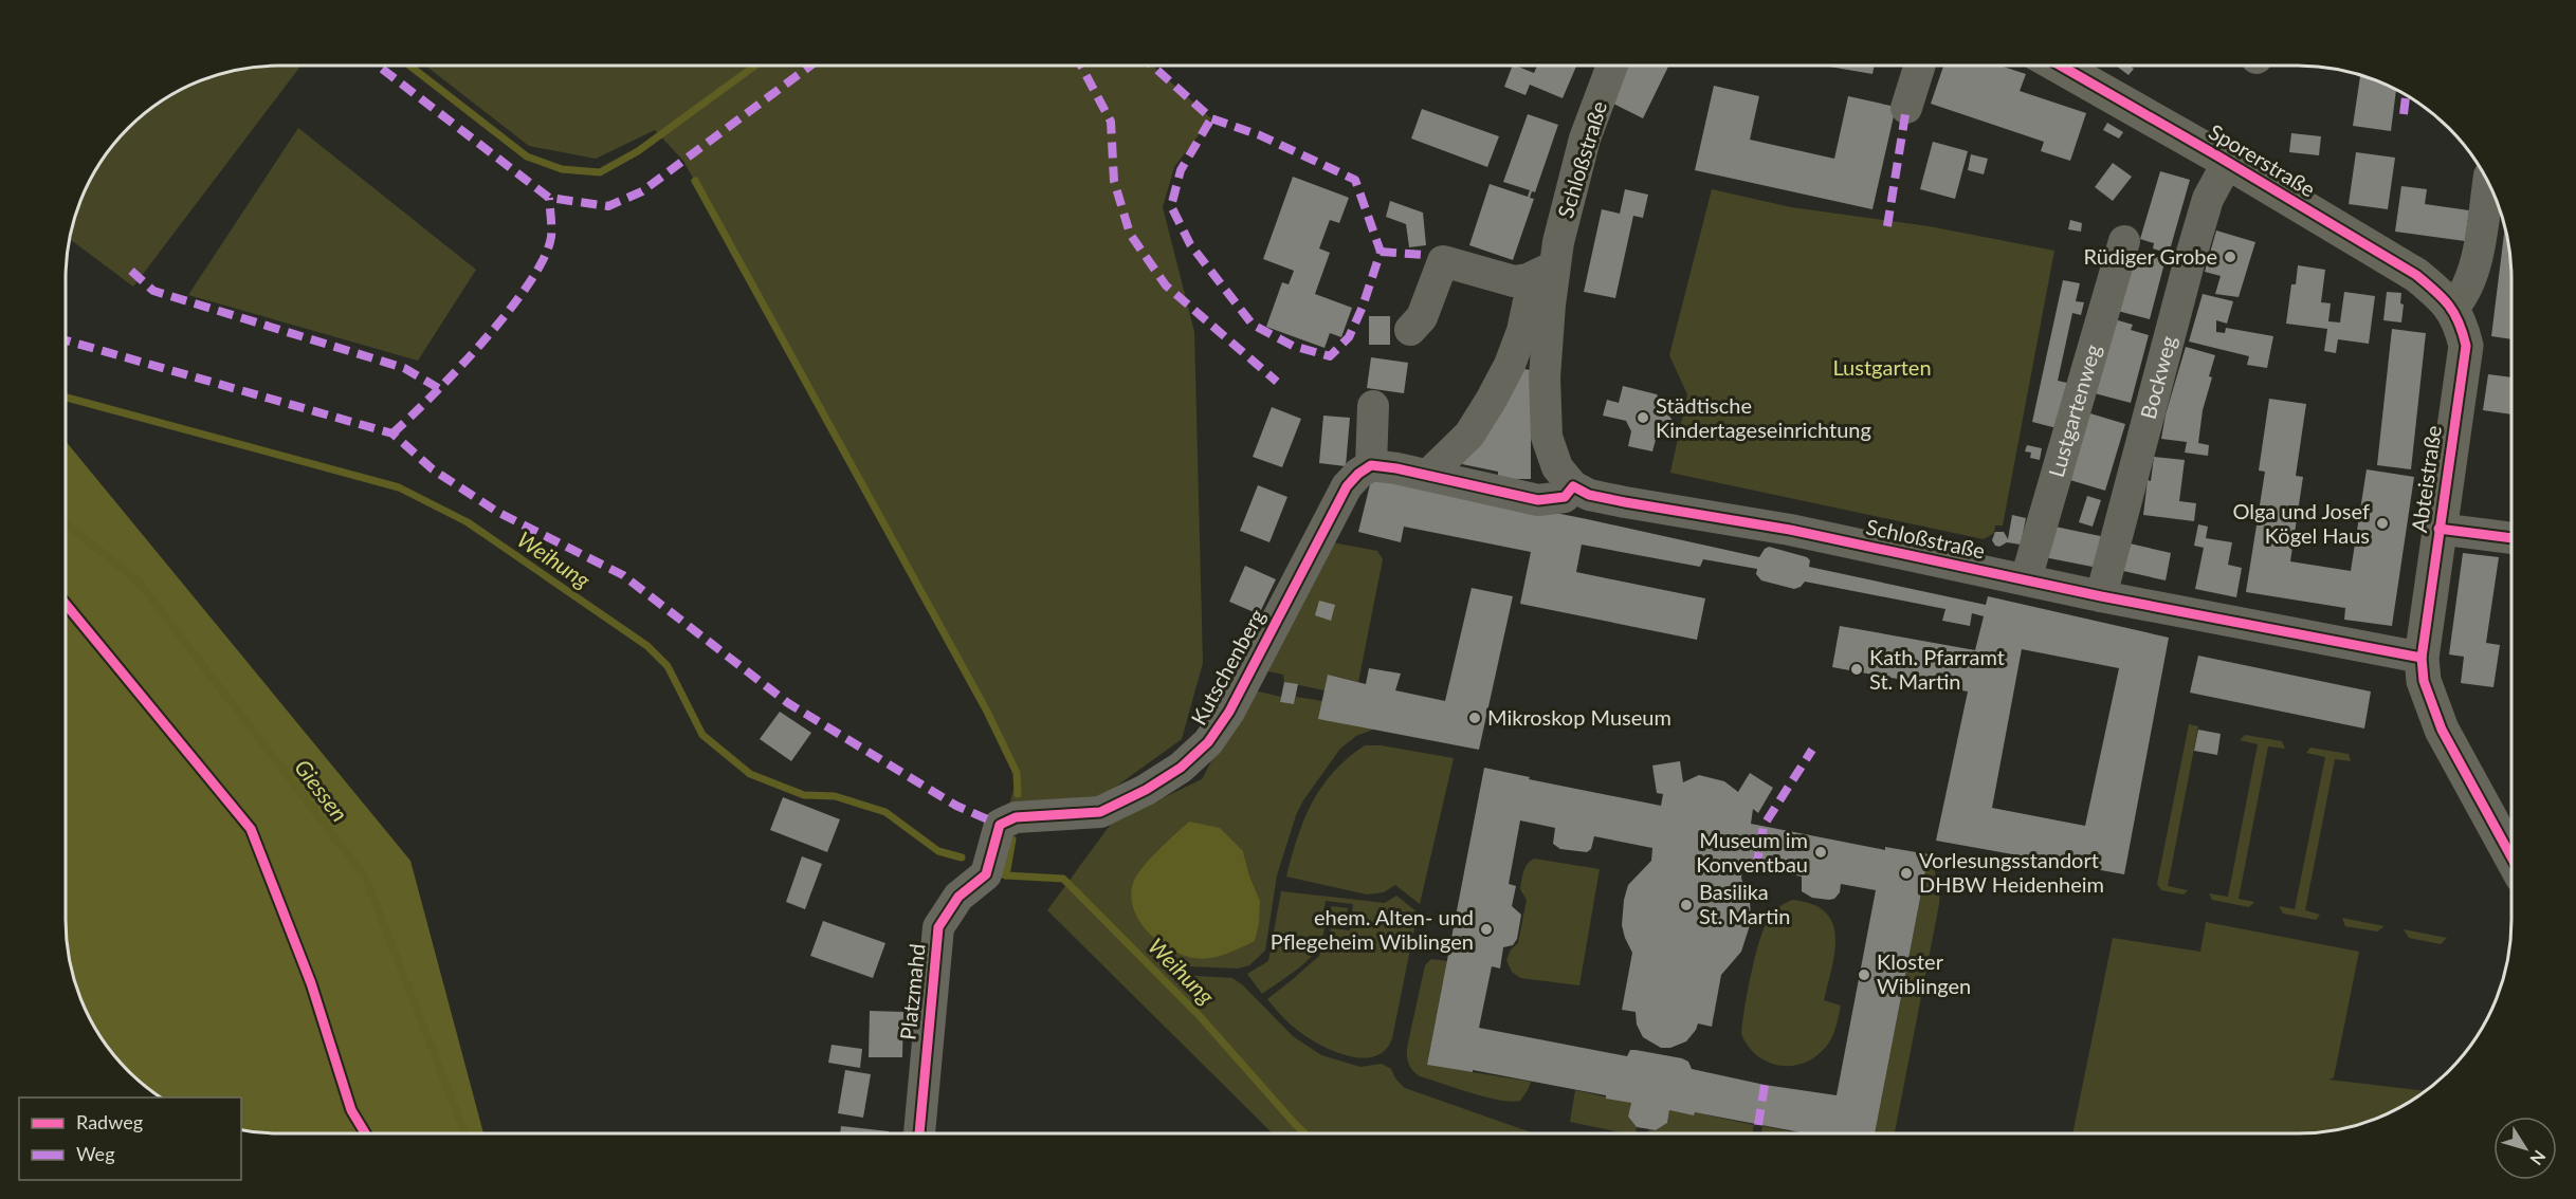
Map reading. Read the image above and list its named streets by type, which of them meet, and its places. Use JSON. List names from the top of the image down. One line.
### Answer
{"streets":{"main road":["Sporerstraße","Abteistraße"],"street":["Schloßstraße","Bockweg","Lustgartenweg","Kutschenberg","Platzmahd"]},"crossings":[["Schloßstraße","Bockweg"],["Schloßstraße","Lustgartenweg"],["Schloßstraße","Abteistraße"],["Sporerstraße","Bockweg"],["Sporerstraße","Abteistraße"],["Kutschenberg","Platzmahd"]],"water":["Weihung","Giessen"],"parks":["Lustgarten"],"places":["Rüdiger Grobe","Städtische Kindertageseinrichtung","Olga und Josef Kögel Haus","Kath. Pfarramt St. Martin","Mikroskop Museum","Museum im Konventbau","Vorlesungsstandort DHBW Heidenheim","Basilika St. Martin","ehem. Alten- und Pflegeheim Wiblingen","Kloster Wiblingen"],"legend":["Radweg","Weg"],"north":"bottom right"}
